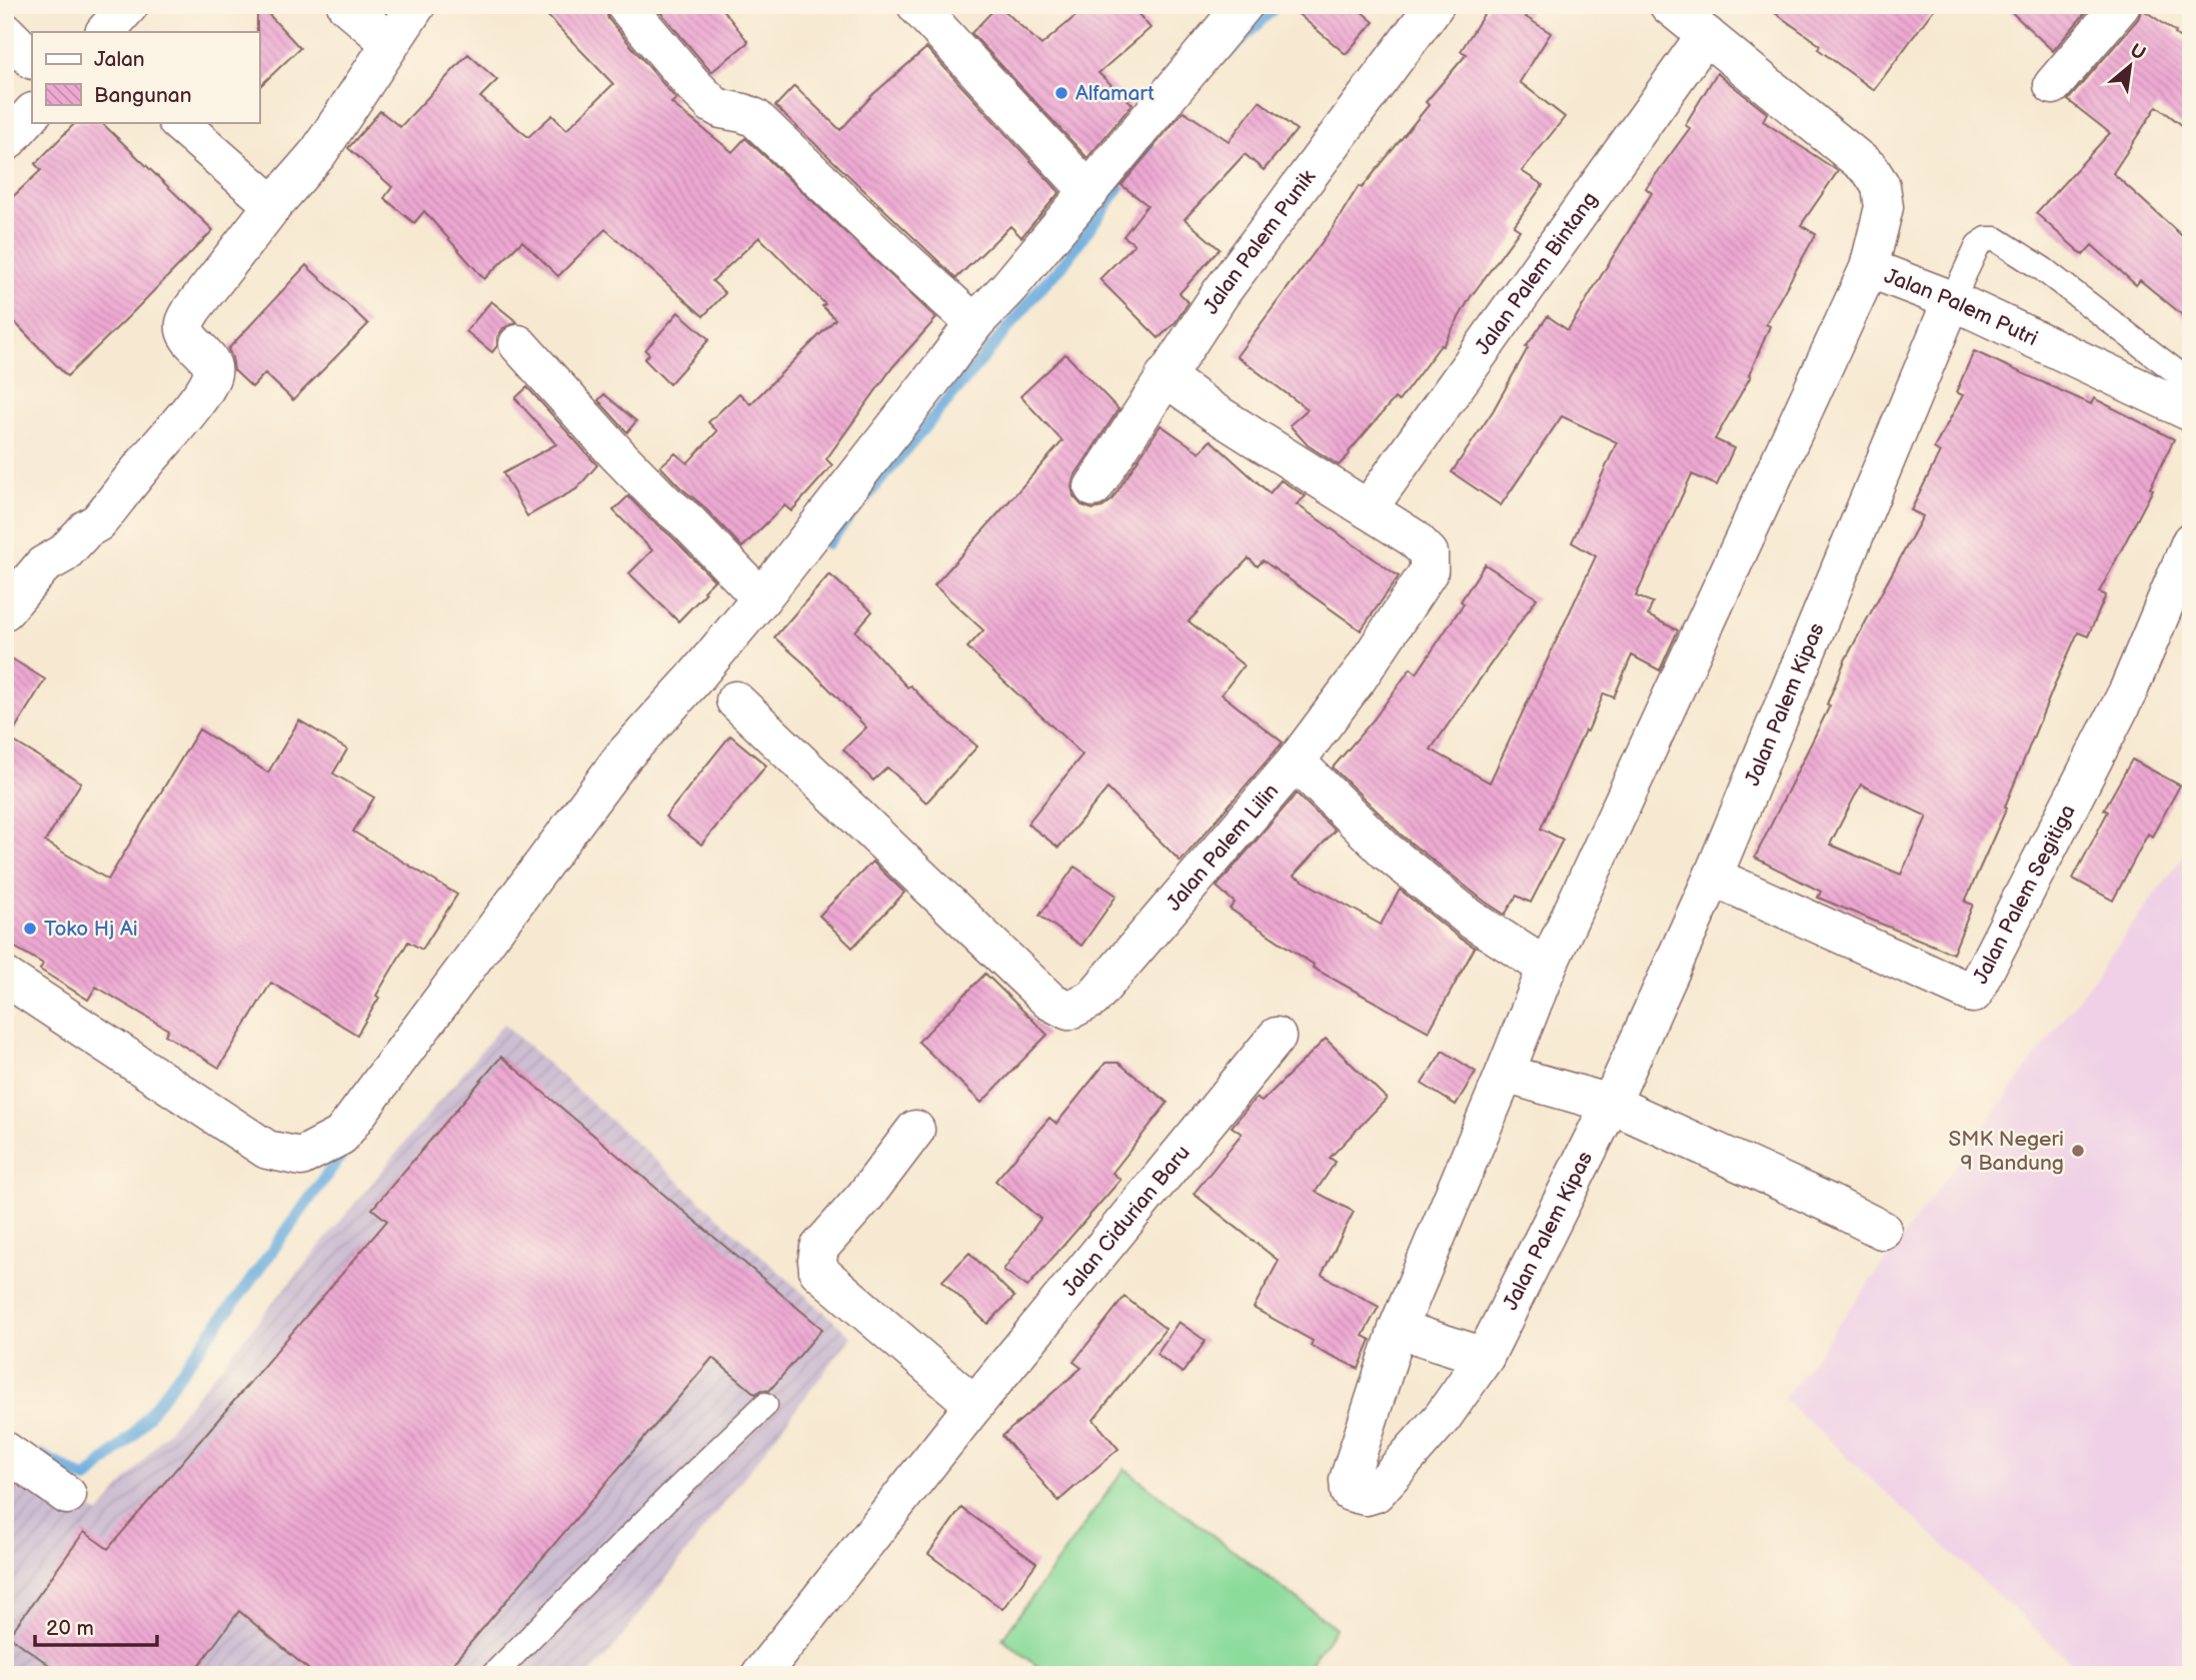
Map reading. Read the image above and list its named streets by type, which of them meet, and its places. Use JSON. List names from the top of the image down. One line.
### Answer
{"streets":{"street":["Jalan Palem Punik","Jalan Palem Bintang","Jalan Palem Putri","Jalan Palem Kipas","Jalan Palem Lilin","Jalan Palem Segitiga","Jalan Cidurian Baru"]},"crossings":[["Jalan Palem Punik","Jalan Palem Lilin"],["Jalan Palem Bintang","Jalan Palem Putri"],["Jalan Palem Bintang","Jalan Palem Lilin"],["Jalan Palem Putri","Jalan Palem Kipas"],["Jalan Palem Kipas","Jalan Palem Segitiga"]],"places":["Alfamart","Toko Hj Ai","SMK Negeri 9 Bandung"],"legend":["Jalan","Bangunan"],"scale_bar":"20 m","north":"top right"}
